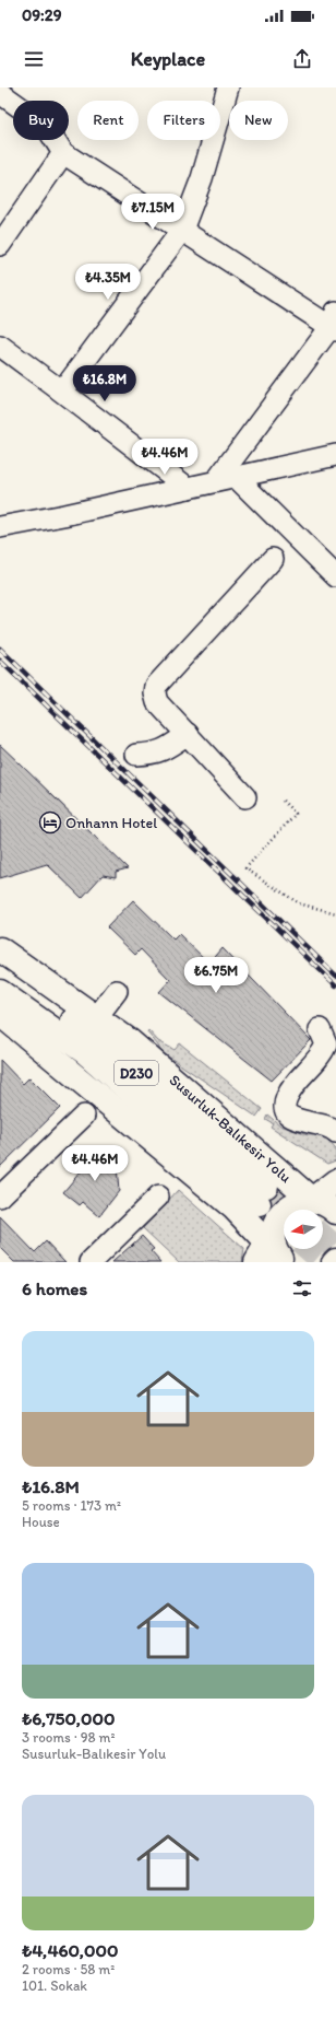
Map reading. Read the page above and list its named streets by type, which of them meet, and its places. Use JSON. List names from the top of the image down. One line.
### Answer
{"streets":{"main road":["D230","Susurluk-Balıkesir Yolu"]},"places":{"hotel":["Onhann Hotel"]},"north":"left","page":{"status":"09:29","header":"Keyplace","chip":["Buy","Rent","Filters","New"],"price":["₺7.15M","₺4.35M","₺16.8M","₺4.46M","₺6.75M","₺4.46M"],"heading":"6 homes","list":[{"name":"₺16.8M","note":"5 rooms · 173 m² · House"},{"name":"₺6,750,000","note":"3 rooms · 98 m² · Susurluk-Balıkesir Yolu"},{"name":"₺4,460,000","note":"2 rooms · 58 m² · 101. Sokak"}]}}
